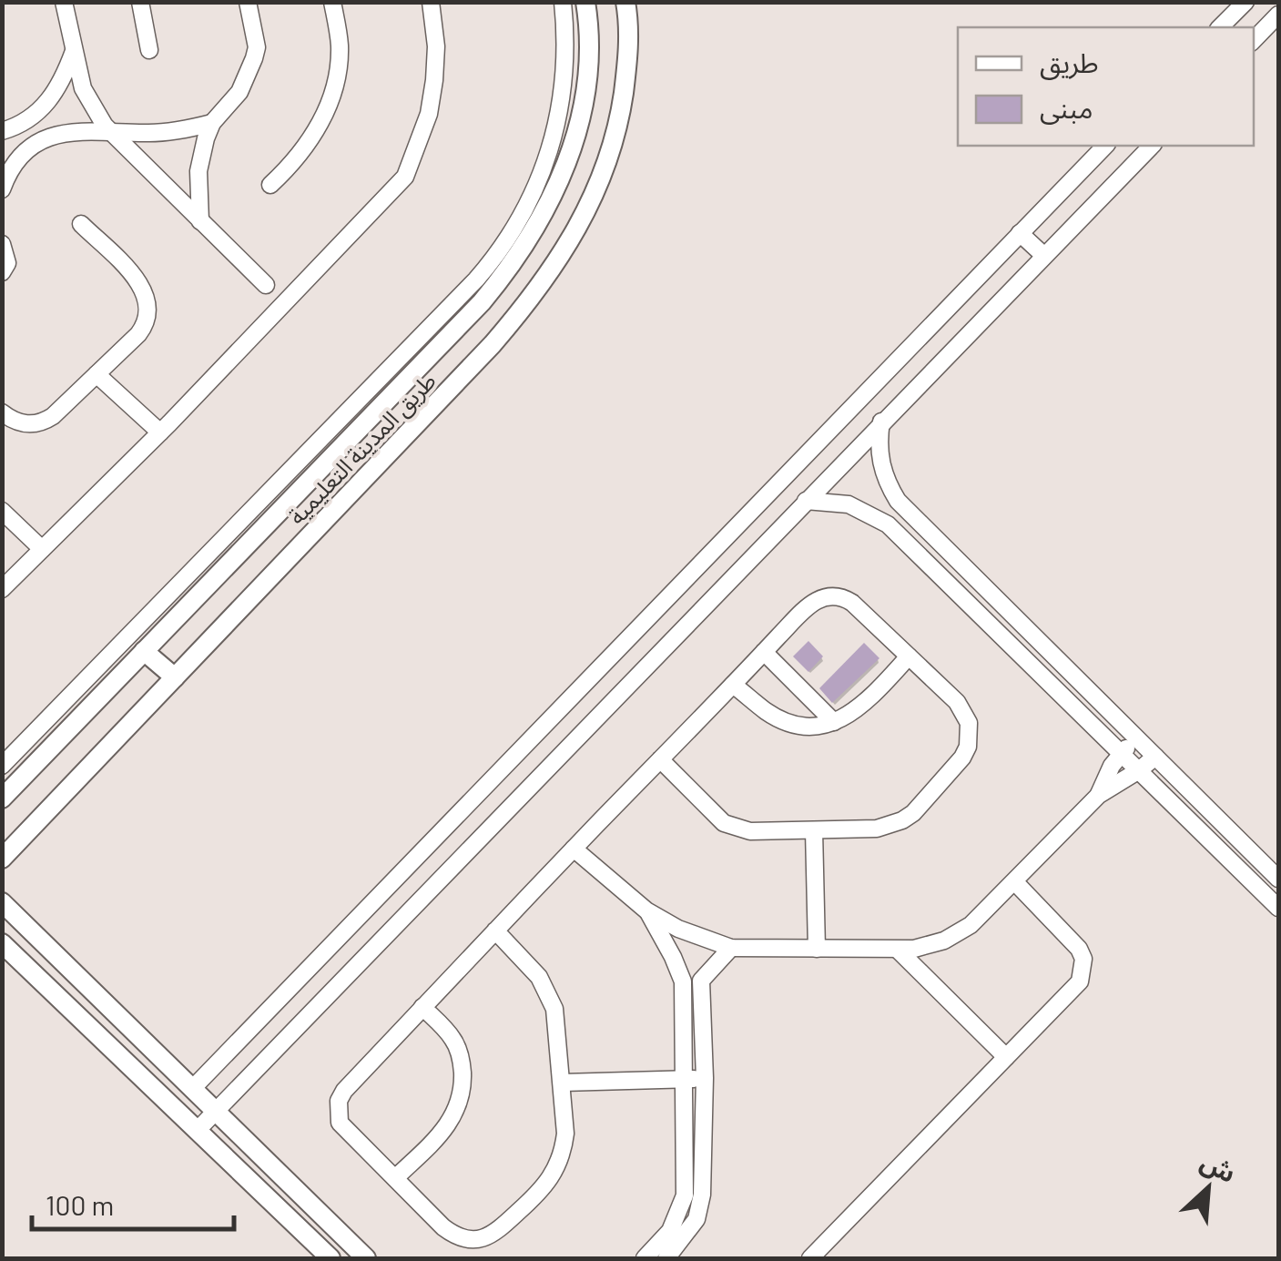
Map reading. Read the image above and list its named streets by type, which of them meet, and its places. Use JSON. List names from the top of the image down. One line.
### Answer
{"streets":{"street":["طريق المدينة التعليمية"]},"legend":["طريق","مبنى"],"scale_bar":"100 m","north":"top right"}
